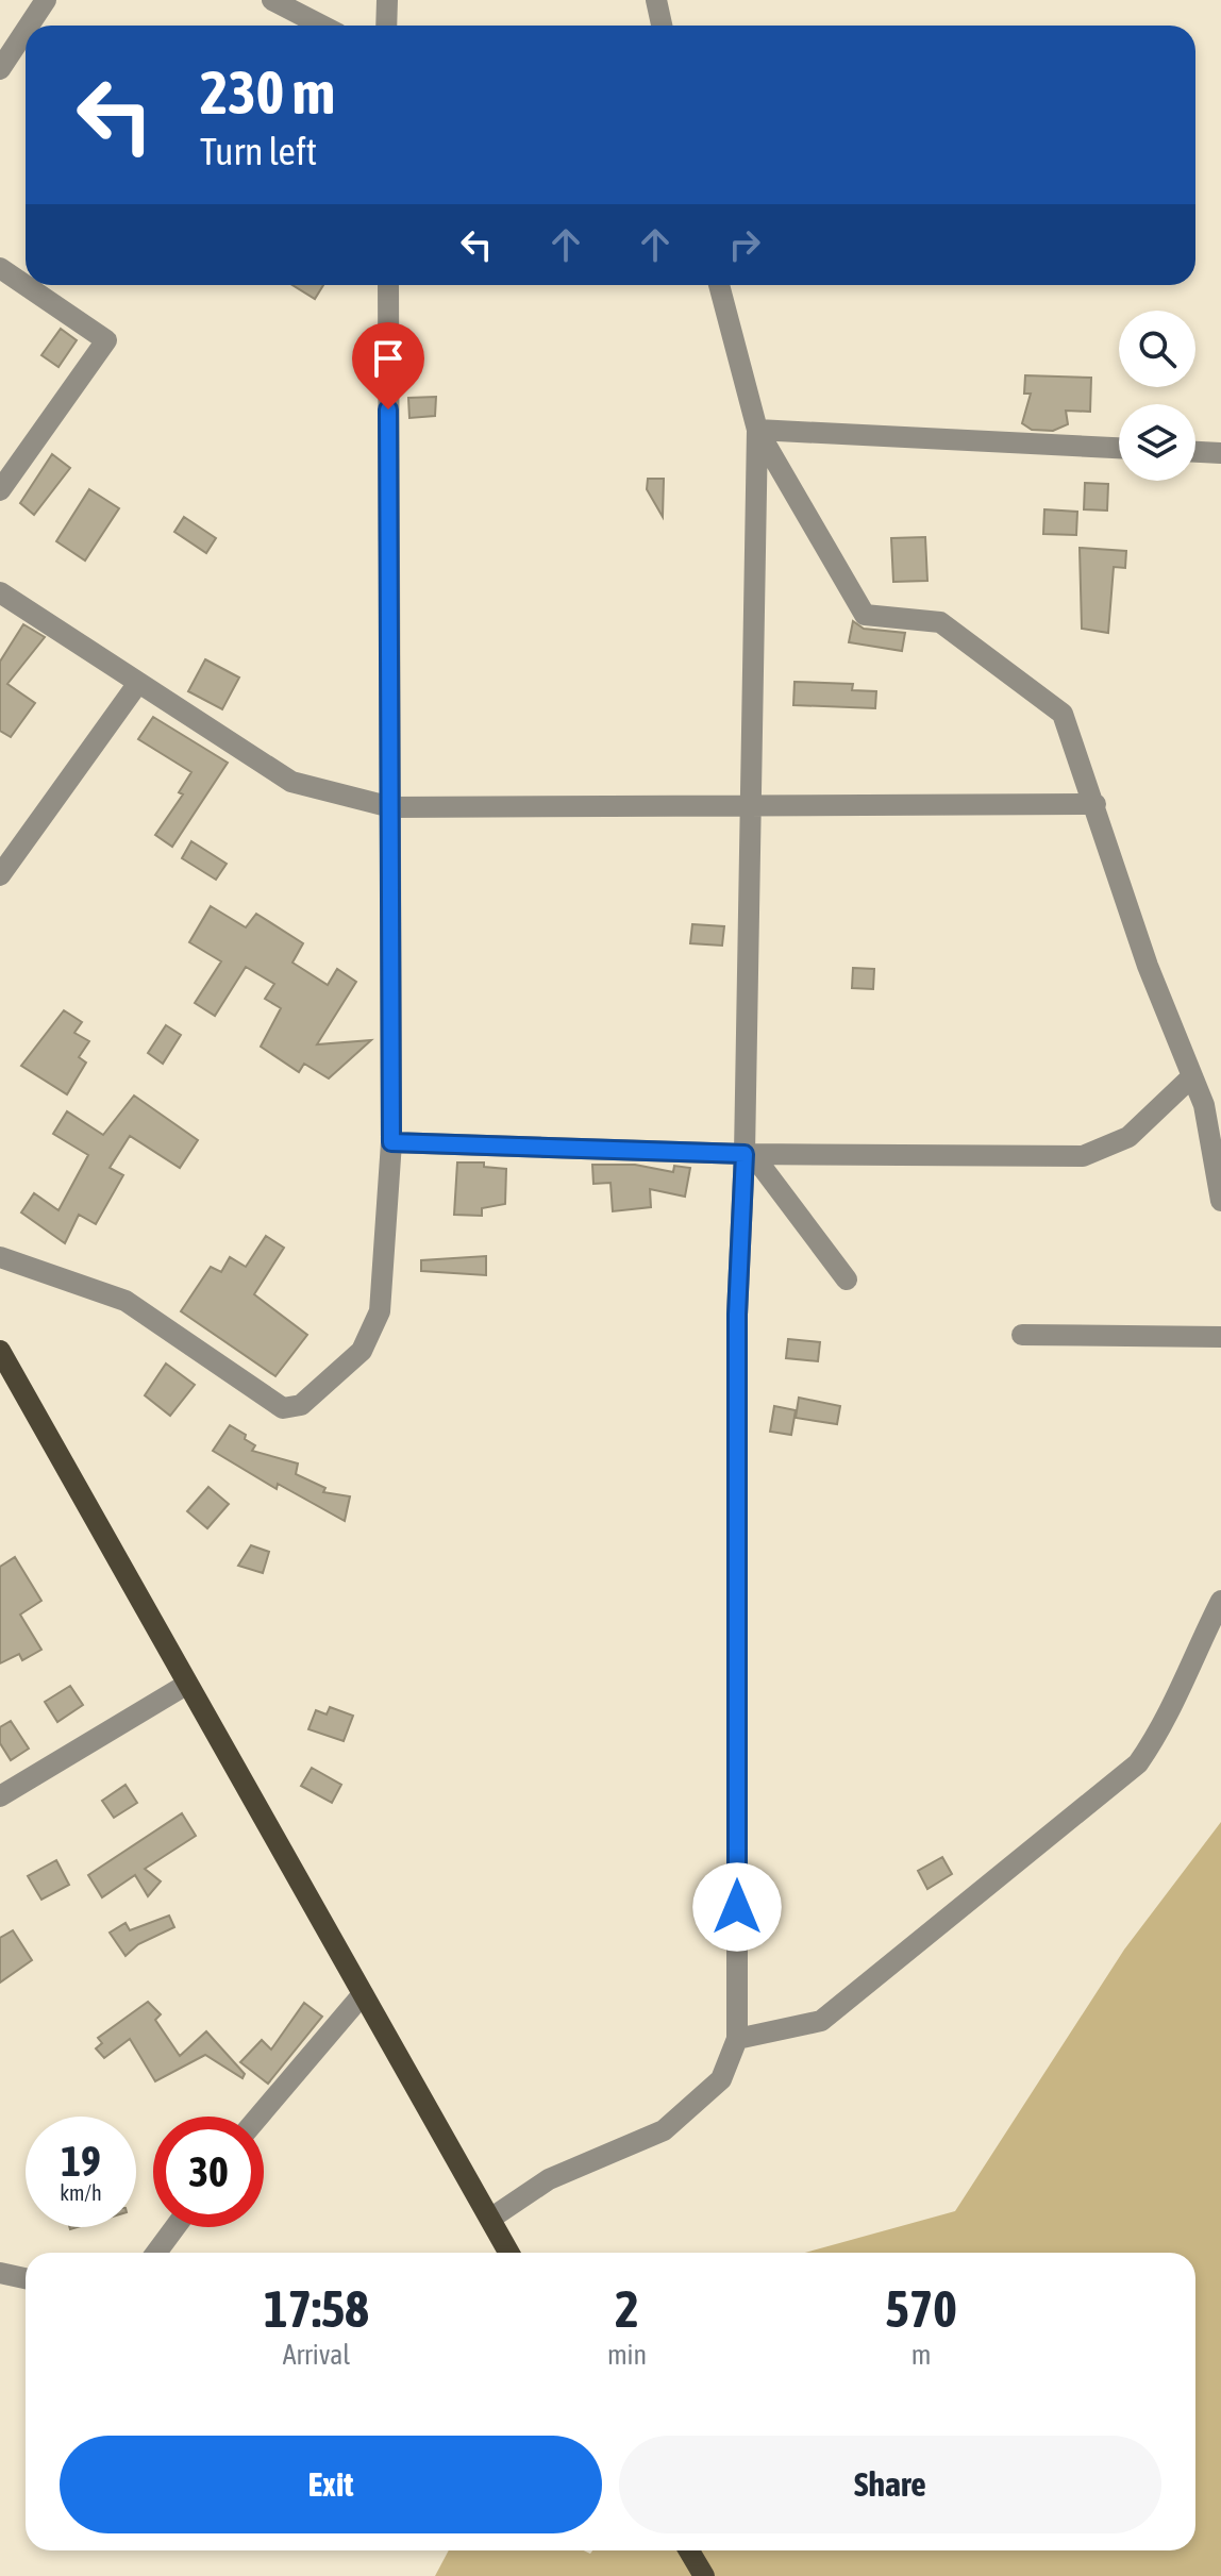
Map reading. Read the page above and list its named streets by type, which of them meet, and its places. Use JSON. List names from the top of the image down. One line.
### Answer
{"page":{"turn":["230 m","Turn left"],"speed":"19 km/h","limit":"30","eta":["17:58","Arrival","2","min","570","m"],"buttons":["Exit","Share"]}}
